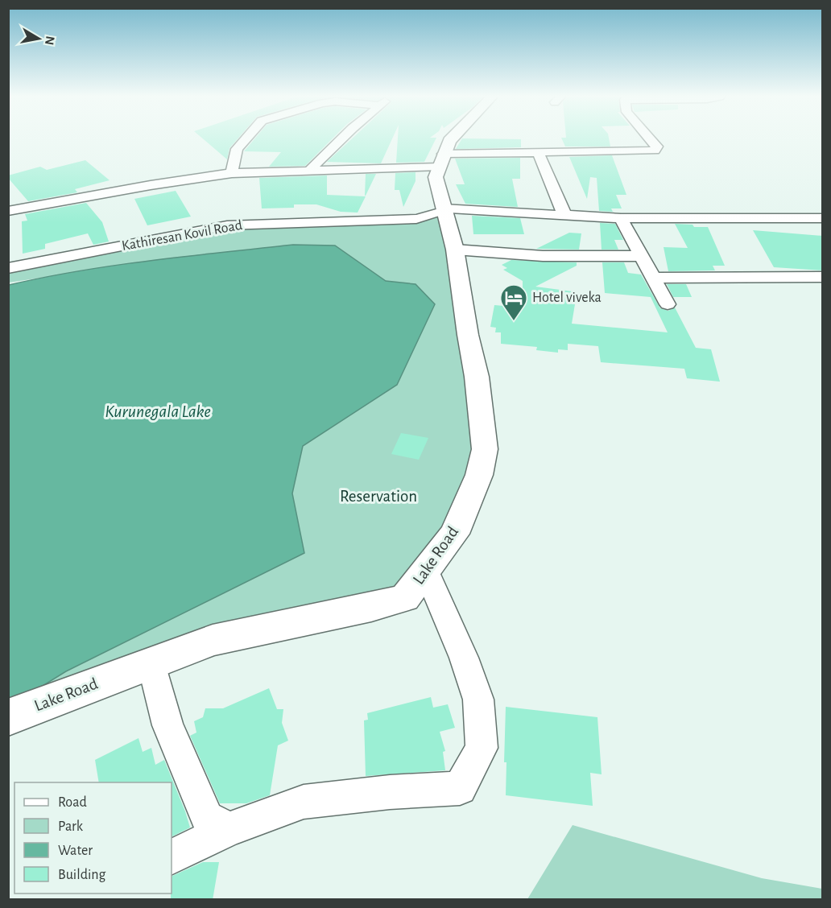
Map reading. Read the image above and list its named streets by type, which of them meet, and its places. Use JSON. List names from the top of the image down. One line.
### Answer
{"streets":{"main road":["Lake Road"],"street":["Kathiresan Kovil Road"]},"crossings":[["Kathiresan Kovil Road","Lake Road"]],"water":["Kurunegala Lake"],"parks":["Reservation"],"places":{"hotel":["Hotel viveka"]},"legend":["Road","Park","Water","Building"],"north":"right"}
